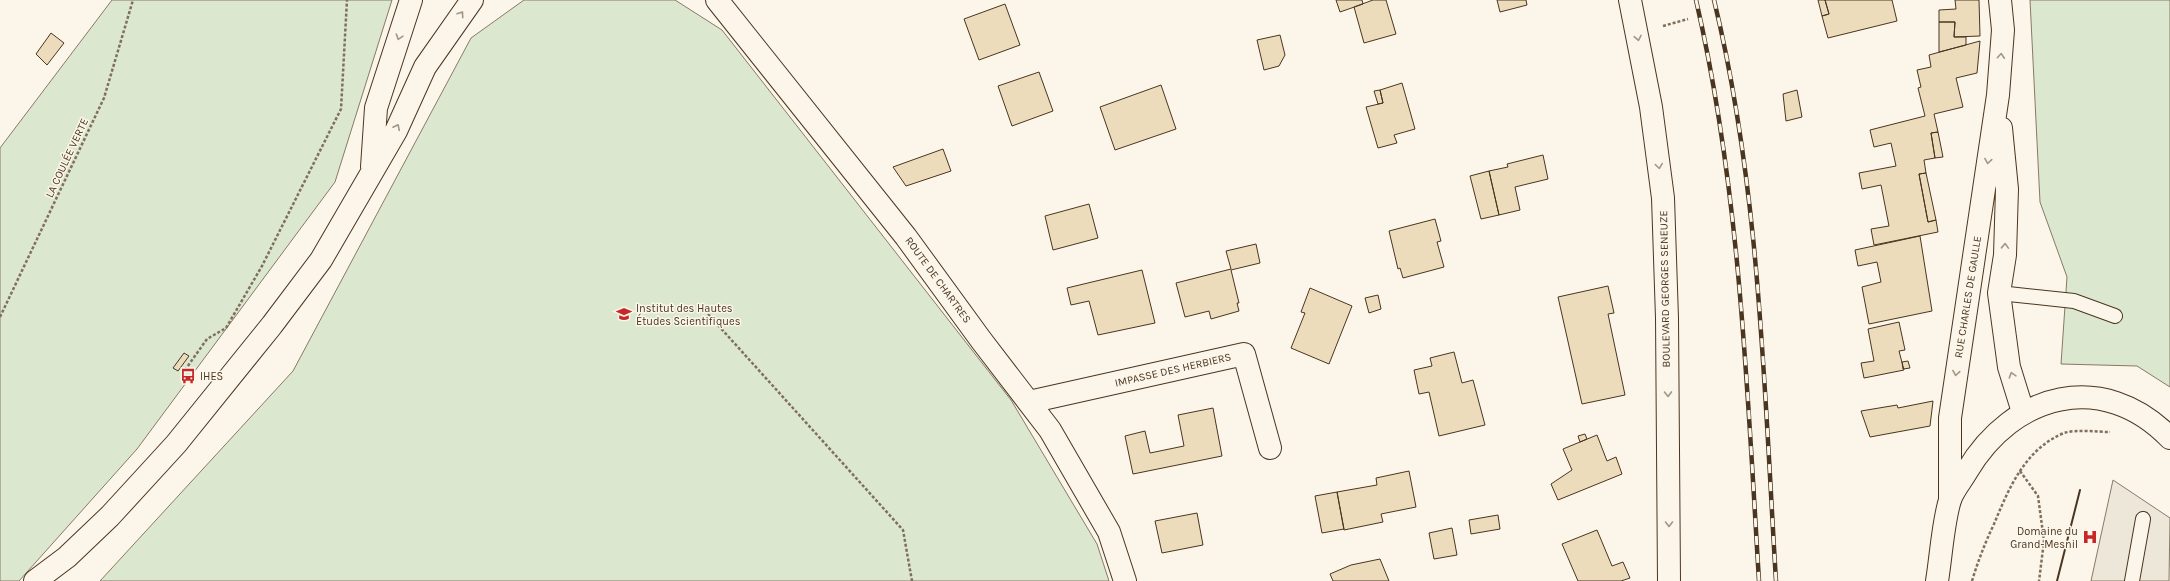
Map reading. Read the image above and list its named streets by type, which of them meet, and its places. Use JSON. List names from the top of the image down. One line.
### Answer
{"streets":{"main road":["ROUTE DE CHARTRES","BOULEVARD GEORGES SENEUZE","RUE CHARLES DE GAULLE","IMPASSE DES HERBIERS"],"path":["LA COULÉE VERTE"]},"crossings":[["ROUTE DE CHARTRES","IMPASSE DES HERBIERS"]],"one_way":["BOULEVARD GEORGES SENEUZE"],"places":{"school or university":["Institut des Hautes Études Scientifiques"],"bus stop":["IHES"],"hospital":["Domaine du Grand-Mesnil"]}}
